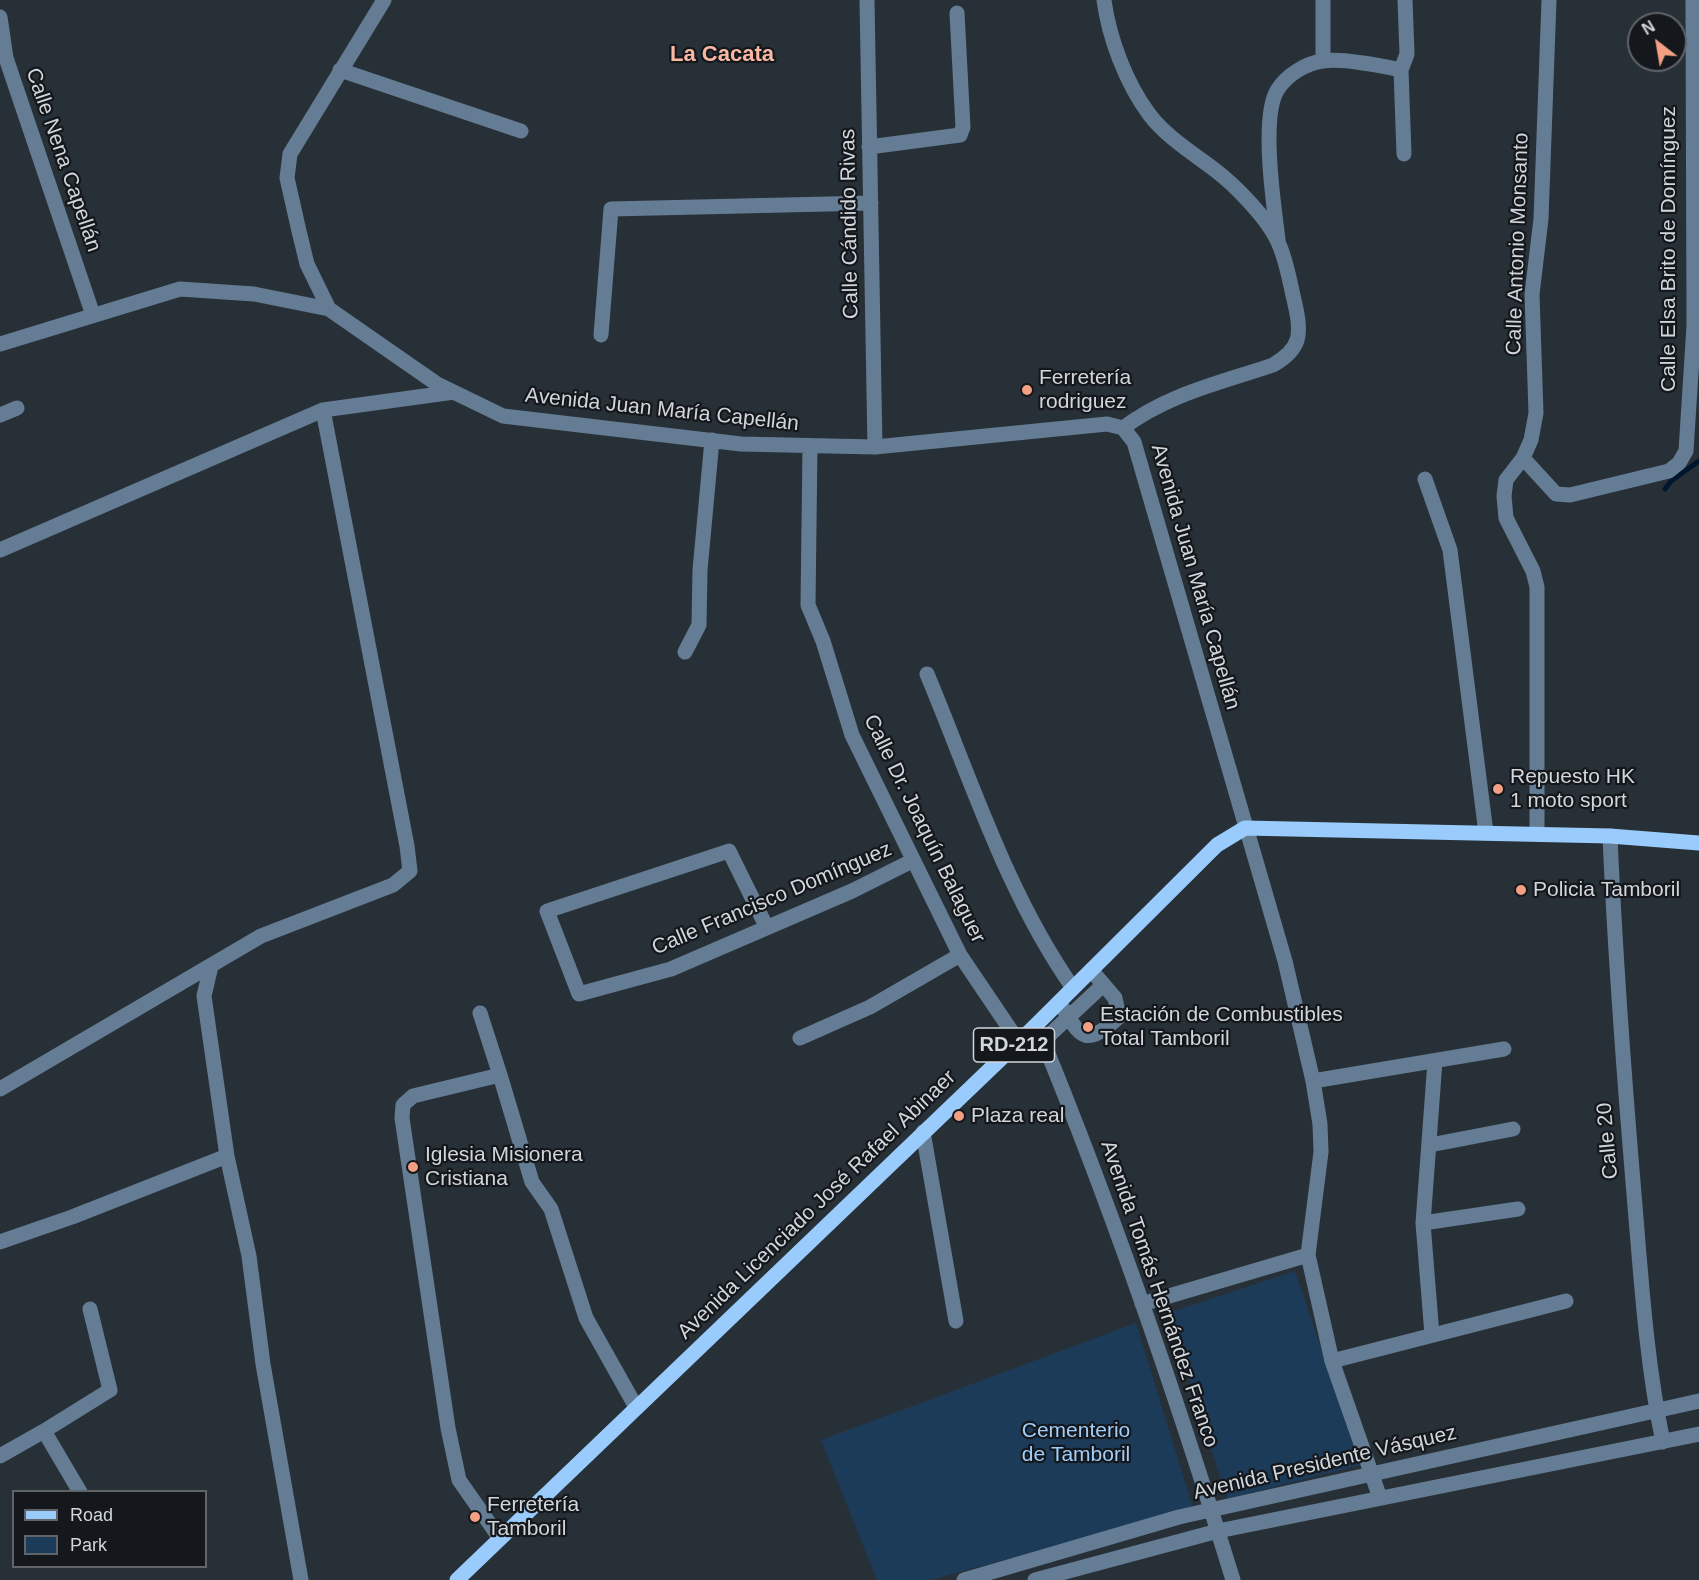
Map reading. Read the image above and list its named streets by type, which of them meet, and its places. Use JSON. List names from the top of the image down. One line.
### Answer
{"streets":{"main road":["RD-212","Avenida Licenciado José Rafael Abinaer"],"street":["Calle Nena Capellán","Calle Cándido Rivas","Calle Antonio Monsanto","Calle Elsa Brito de Domínguez","Avenida Juan María Capellán","Calle Dr. Joaquín Balaguer","Calle Francisco Domínguez","Calle 20","Avenida Tomás Hernández Franco","Avenida Presidente Vásquez"]},"crossings":[["Calle Cándido Rivas","Avenida Juan María Capellán"],["Calle Antonio Monsanto","Calle Elsa Brito de Domínguez"],["Avenida Juan María Capellán","Calle Dr. Joaquín Balaguer"],["Avenida Juan María Capellán","Avenida Licenciado José Rafael Abinaer"],["Avenida Juan María Capellán","Avenida Presidente Vásquez"],["Calle Dr. Joaquín Balaguer","Calle Francisco Domínguez"],["Calle Dr. Joaquín Balaguer","Avenida Licenciado José Rafael Abinaer"],["Calle 20","Avenida Presidente Vásquez"],["Avenida Licenciado José Rafael Abinaer","Avenida Tomás Hernández Franco"],["Avenida Tomás Hernández Franco","Avenida Presidente Vásquez"]],"districts":["La Cacata"],"parks":["Cementerio de Tamboril"],"places":["Ferretería rodriguez","Repuesto HK 1 moto sport","Policia Tamboril","Estación de Combustibles Total Tamboril","Plaza real","Iglesia Misionera Cristiana","Ferretería Tamboril"],"legend":["Road","Park"],"north":"top left"}
